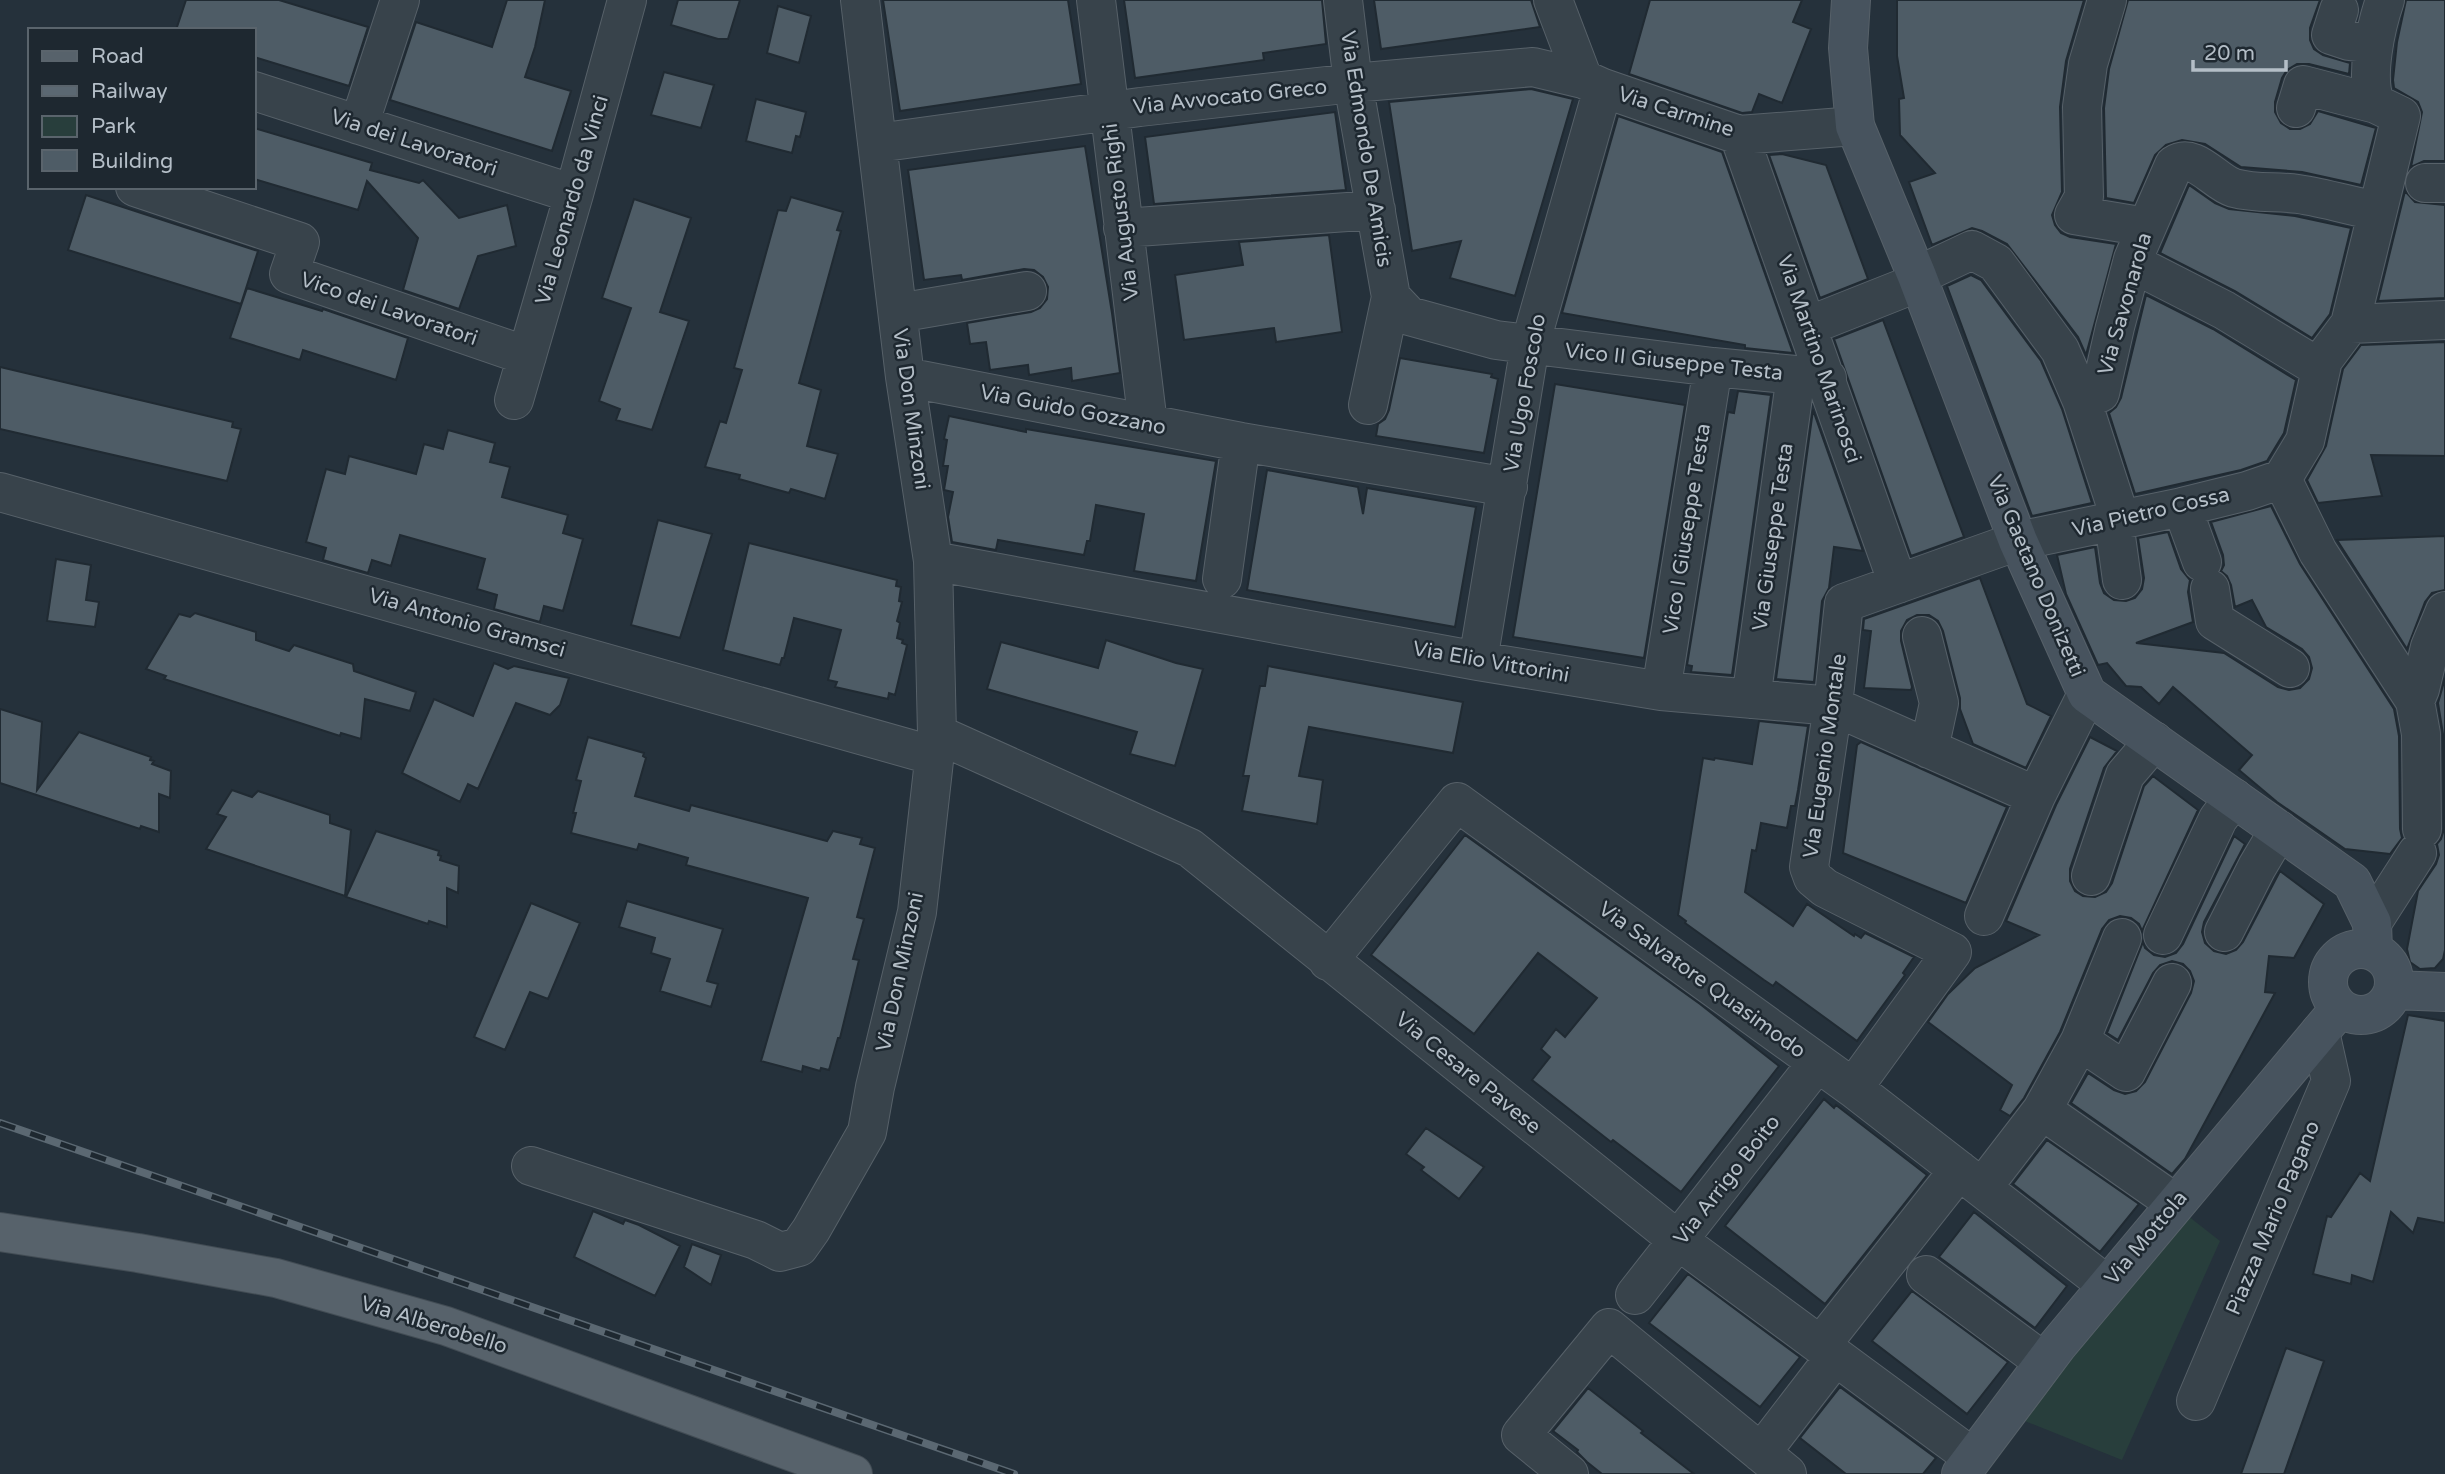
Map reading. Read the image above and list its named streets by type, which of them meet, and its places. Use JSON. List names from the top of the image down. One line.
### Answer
{"streets":{"main road":["Via Alberobello"],"street":["Via Avvocato Greco","Via Carmine","Via dei Lavoratori","Via Edmondo De Amicis","Via Leonardo da Vinci","Via Augusto Righi","Via Savonarola","Vico dei Lavoratori","Via Martino Marinosci","Vico II Giuseppe Testa","Via Ugo Foscolo","Via Don Minzoni","Via Guido Gozzano","Via Pietro Cossa","Vico I Giuseppe Testa","Via Giuseppe Testa","Via Gaetano Donizetti","Via Antonio Gramsci","Via Elio Vittorini","Via Eugenio Montale","Via Salvatore Quasimodo","Via Cesare Pavese","Via Arrigo Boito","Piazza Mario Pagano","Via Mottola"]},"crossings":[["Via Avvocato Greco","Via Carmine"],["Via Avvocato Greco","Via Edmondo De Amicis"],["Via Avvocato Greco","Via Augusto Righi"],["Via Avvocato Greco","Via Ugo Foscolo"],["Via Avvocato Greco","Via Don Minzoni"],["Via Carmine","Via Martino Marinosci"],["Via Carmine","Via Ugo Foscolo"],["Via Carmine","Via Gaetano Donizetti"],["Via dei Lavoratori","Via Leonardo da Vinci"],["Via Edmondo De Amicis","Vico II Giuseppe Testa"],["Via Leonardo da Vinci","Vico dei Lavoratori"],["Via Augusto Righi","Via Guido Gozzano"],["Via Martino Marinosci","Vico II Giuseppe Testa"],["Via Martino Marinosci","Via Pietro Cossa"],["Via Martino Marinosci","Via Giuseppe Testa"],["Vico II Giuseppe Testa","Via Ugo Foscolo"],["Vico II Giuseppe Testa","Vico I Giuseppe Testa"],["Vico II Giuseppe Testa","Via Giuseppe Testa"],["Via Ugo Foscolo","Via Guido Gozzano"],["Via Ugo Foscolo","Via Elio Vittorini"],["Via Don Minzoni","Via Guido Gozzano"],["Via Don Minzoni","Via Antonio Gramsci"],["Via Don Minzoni","Via Elio Vittorini"],["Via Don Minzoni","Via Cesare Pavese"],["Via Pietro Cossa","Via Gaetano Donizetti"],["Via Pietro Cossa","Via Eugenio Montale"],["Vico I Giuseppe Testa","Via Elio Vittorini"],["Via Giuseppe Testa","Via Elio Vittorini"],["Via Antonio Gramsci","Via Cesare Pavese"],["Via Elio Vittorini","Via Eugenio Montale"],["Via Eugenio Montale","Via Salvatore Quasimodo"],["Via Salvatore Quasimodo","Via Cesare Pavese"],["Via Salvatore Quasimodo","Via Arrigo Boito"],["Via Salvatore Quasimodo","Via Mottola"],["Via Cesare Pavese","Via Arrigo Boito"],["Via Cesare Pavese","Via Mottola"],["Piazza Mario Pagano","Via Mottola"]],"legend":["Road","Railway","Park","Building"],"scale_bar":"20 m"}
